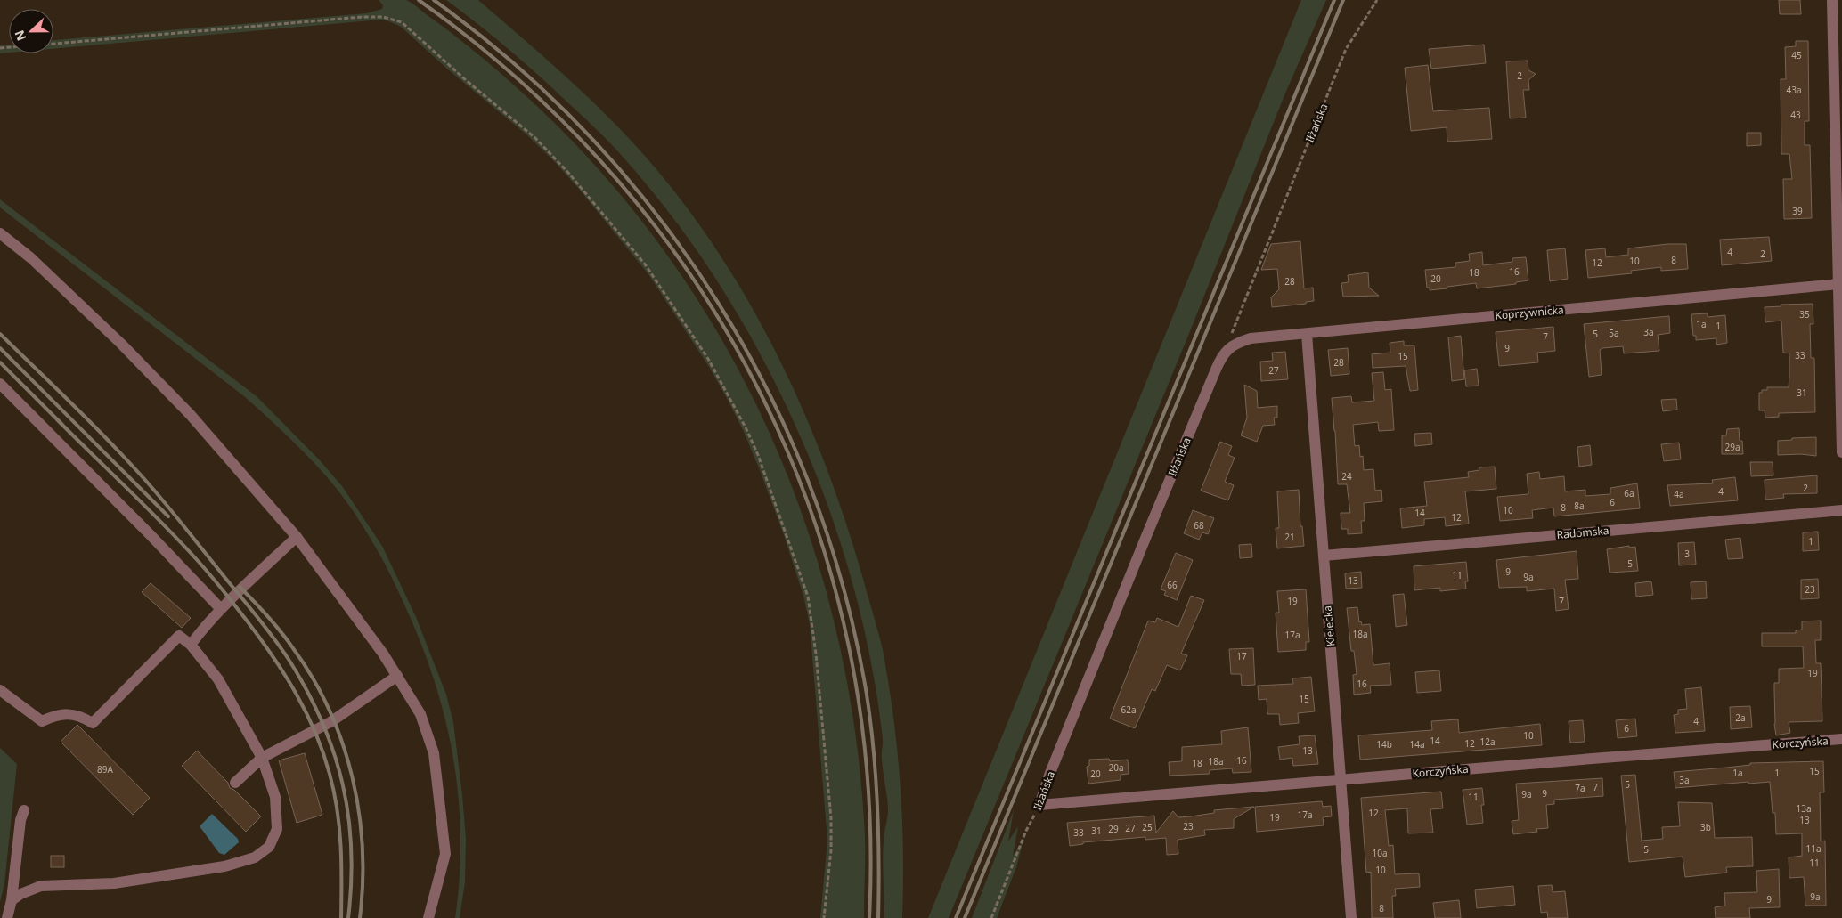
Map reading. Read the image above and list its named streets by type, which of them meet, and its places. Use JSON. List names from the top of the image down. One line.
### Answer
{"streets":{"street":["Iłżańska","Koprzywnicka","Radomska","Kielecka","Korczyńska"]},"crossings":[["Iłżańska","Koprzywnicka"],["Iłżańska","Korczyńska"],["Koprzywnicka","Kielecka"],["Radomska","Kielecka"],["Kielecka","Korczyńska"]],"house_numbers":["45","2","43a","43","39","4","2","8","10","12","16","18","20","28","35","1a","1","3a","5a","5","7","9","33","15","28","27","31","29a","24","2","4","6a","4a","6","8a","8","10","14","12","68","21","1","3","5","9","11","9a","13","66","23","19","7","18a","17a","17","19","16","15","62a","2a","4","6","10","14","12a","12","14b","14a","13","16","18a","18","20a","89A","15","1a","1","20","3a","5","7","7a","9","9a","11","13a","12","17a","19","13","23","25","3b","27","29","31","33","11a","5","10a","11","10","9a","9","8"],"north":"left"}
